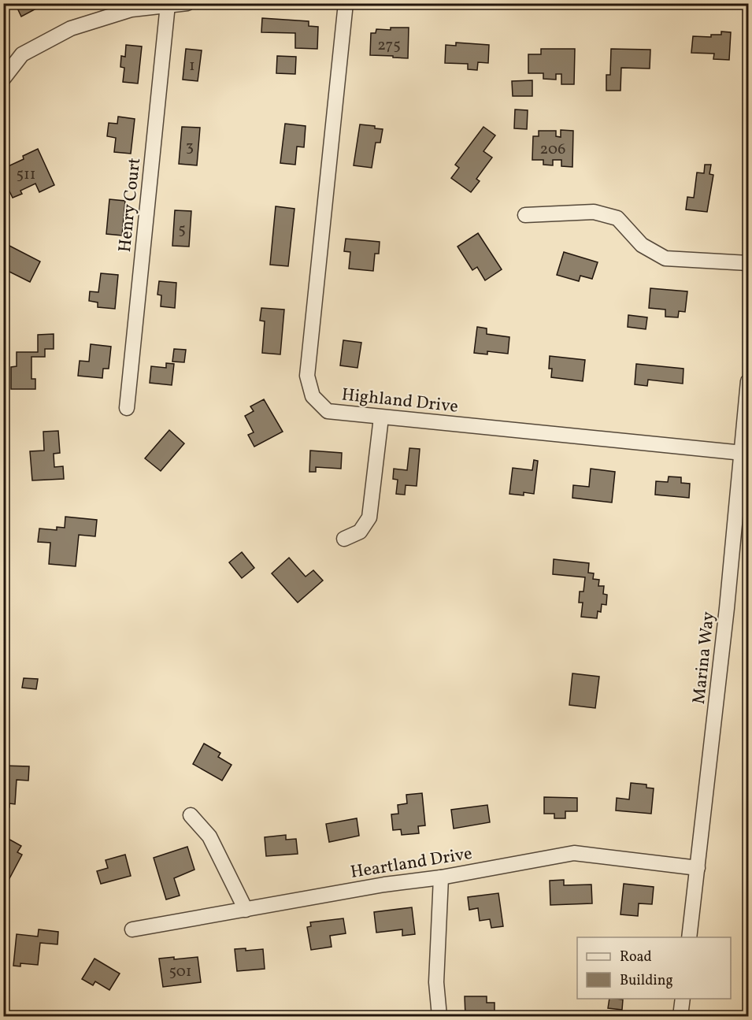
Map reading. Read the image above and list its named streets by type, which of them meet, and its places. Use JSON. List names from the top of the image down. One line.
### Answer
{"streets":{"street":["Henry Court","Highland Drive","Marina Way","Heartland Drive"]},"crossings":[["Highland Drive","Marina Way"],["Marina Way","Heartland Drive"]],"house_numbers":["275","1","3","206","511","5","501"],"legend":["Road","Building"]}
